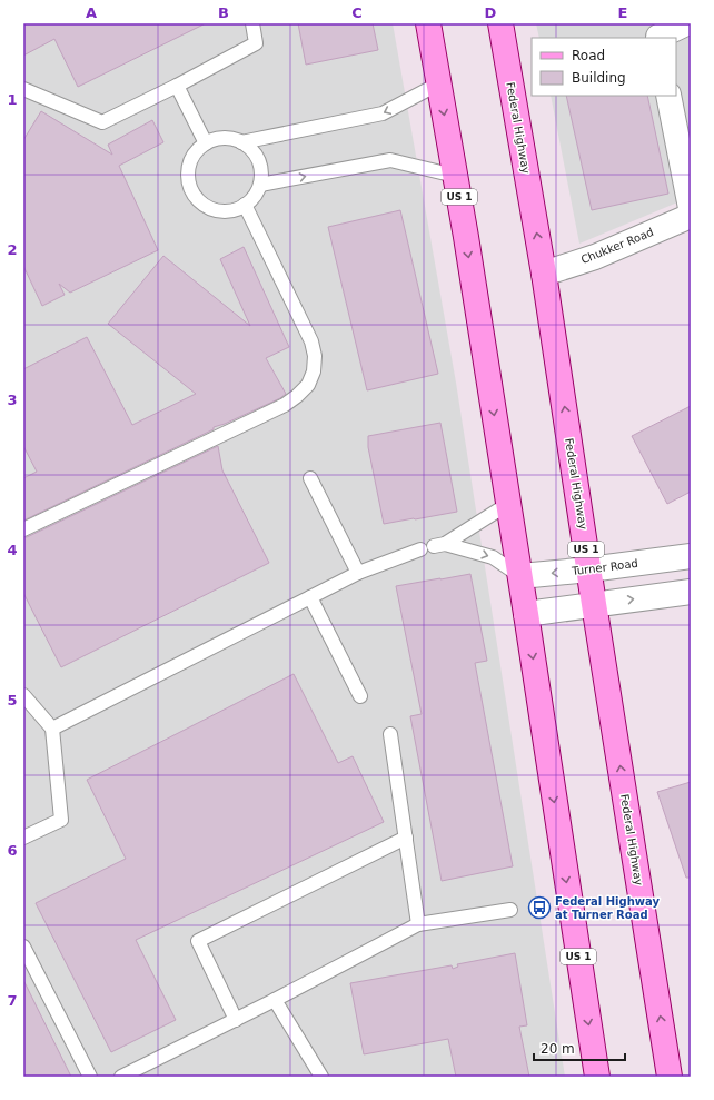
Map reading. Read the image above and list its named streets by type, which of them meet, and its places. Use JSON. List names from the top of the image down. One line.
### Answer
{"streets":{"main road":["Federal Highway","US 1"],"street":["Chukker Road","Turner Road"]},"crossings":[["Federal Highway","Chukker Road"],["Federal Highway","Turner Road"],["US 1","Turner Road"]],"places":{"bus stop":["Federal Highway at Turner Road"]},"legend":["Road","Building"],"scale_bar":"20 m","grid":{"columns":["A","B","C","D","E"],"rows":["1","2","3","4","5","6","7"]}}
